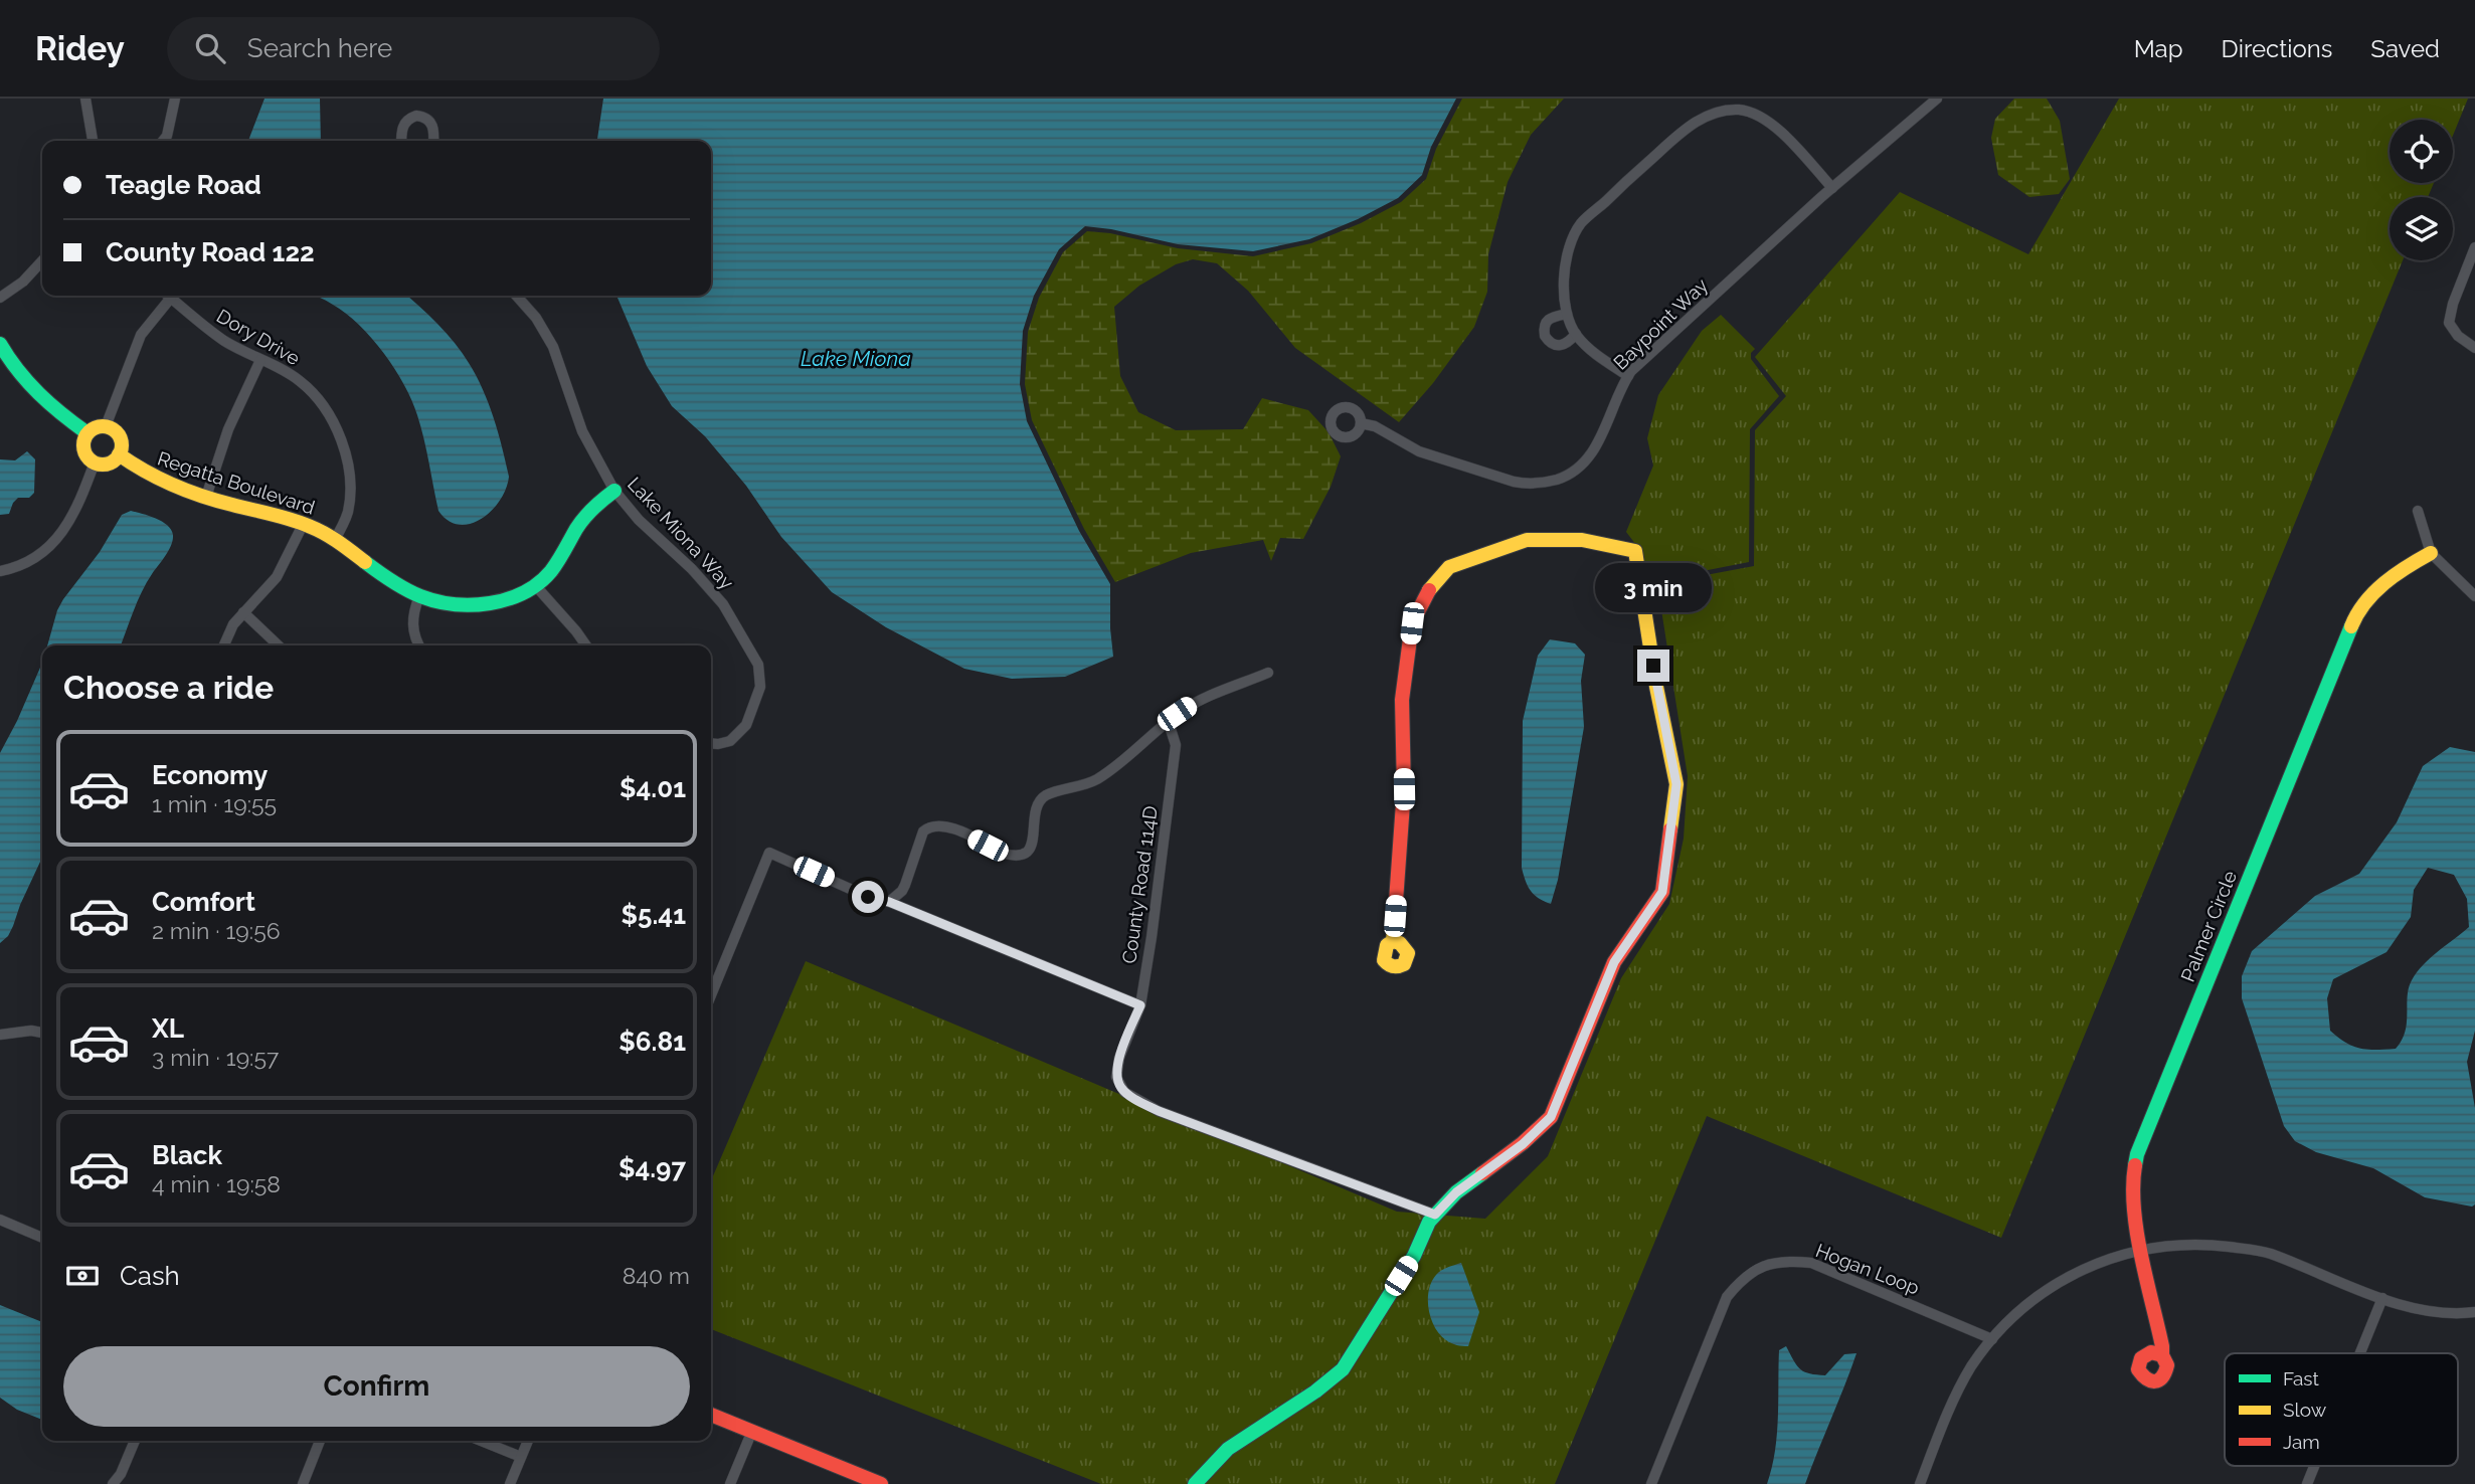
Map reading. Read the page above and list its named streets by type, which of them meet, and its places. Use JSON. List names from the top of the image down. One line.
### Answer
{"streets":{"street":["Baypoint Way","Dory Drive","Regatta Boulevard","Lake Miona Way","County Road 114D","Palmer Circle","Hogan Loop"]},"crossings":[["Dory Drive","Regatta Boulevard"],["Regatta Boulevard","Lake Miona Way"]],"water":["Lake Miona"],"legend":["Fast","Slow","Jam"],"page":{"header":"Ridey","search":"Search here","nav":["Map","Directions","Saved"],"banner":["Teagle Road","County Road 122"],"bubble":"3 min","heading":"Choose a ride","list":[{"name":"Economy","note":"1 min · 19:55","value":"$4.01"},{"name":"Comfort","note":"2 min · 19:56","value":"$5.41"},{"name":"XL","note":"3 min · 19:57","value":"$6.81"},{"name":"Black","note":"4 min · 19:58","value":"$4.97"}],"pay":["Cash","840 m"],"buttons":"Confirm"}}
